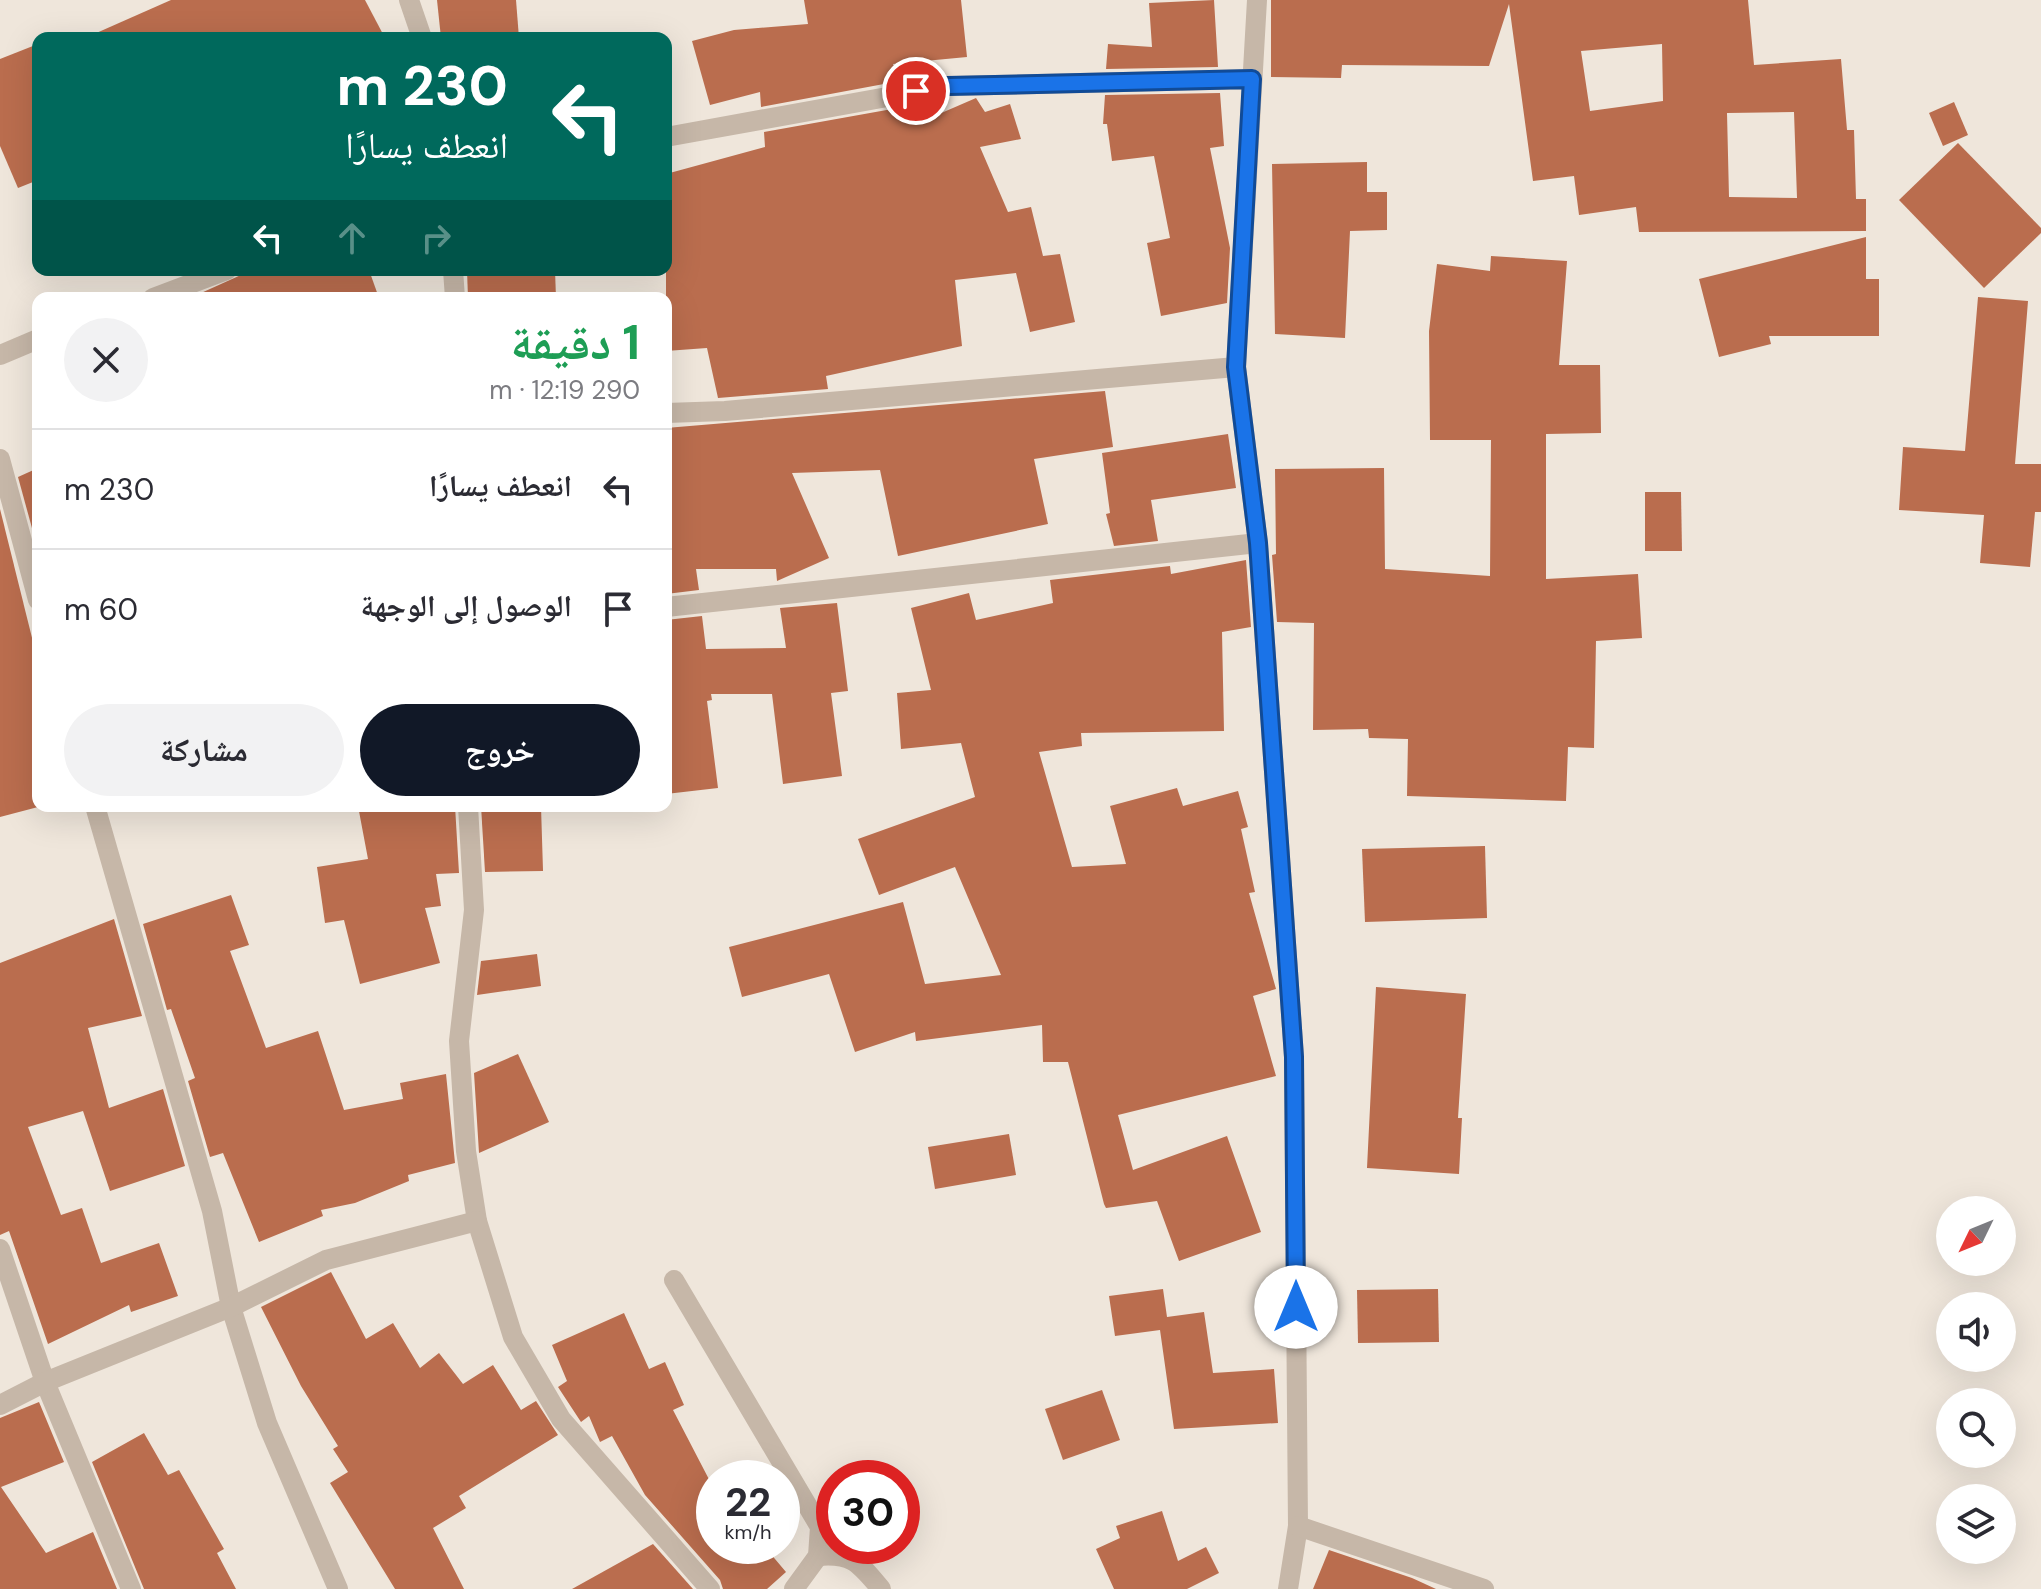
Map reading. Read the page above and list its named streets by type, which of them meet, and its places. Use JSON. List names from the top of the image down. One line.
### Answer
{"north":"bottom left","page":{"turn":["230 m","انعطف يسارًا"],"heading":["1 دقيقة","290 m · 12:19"],"list":[{"name":"انعطف يسارًا","value":"230 m"},{"name":"الوصول إلى الوجهة","value":"60 m"}],"buttons":["خروج","مشاركة"],"speed":"22 km/h","limit":"30"}}
